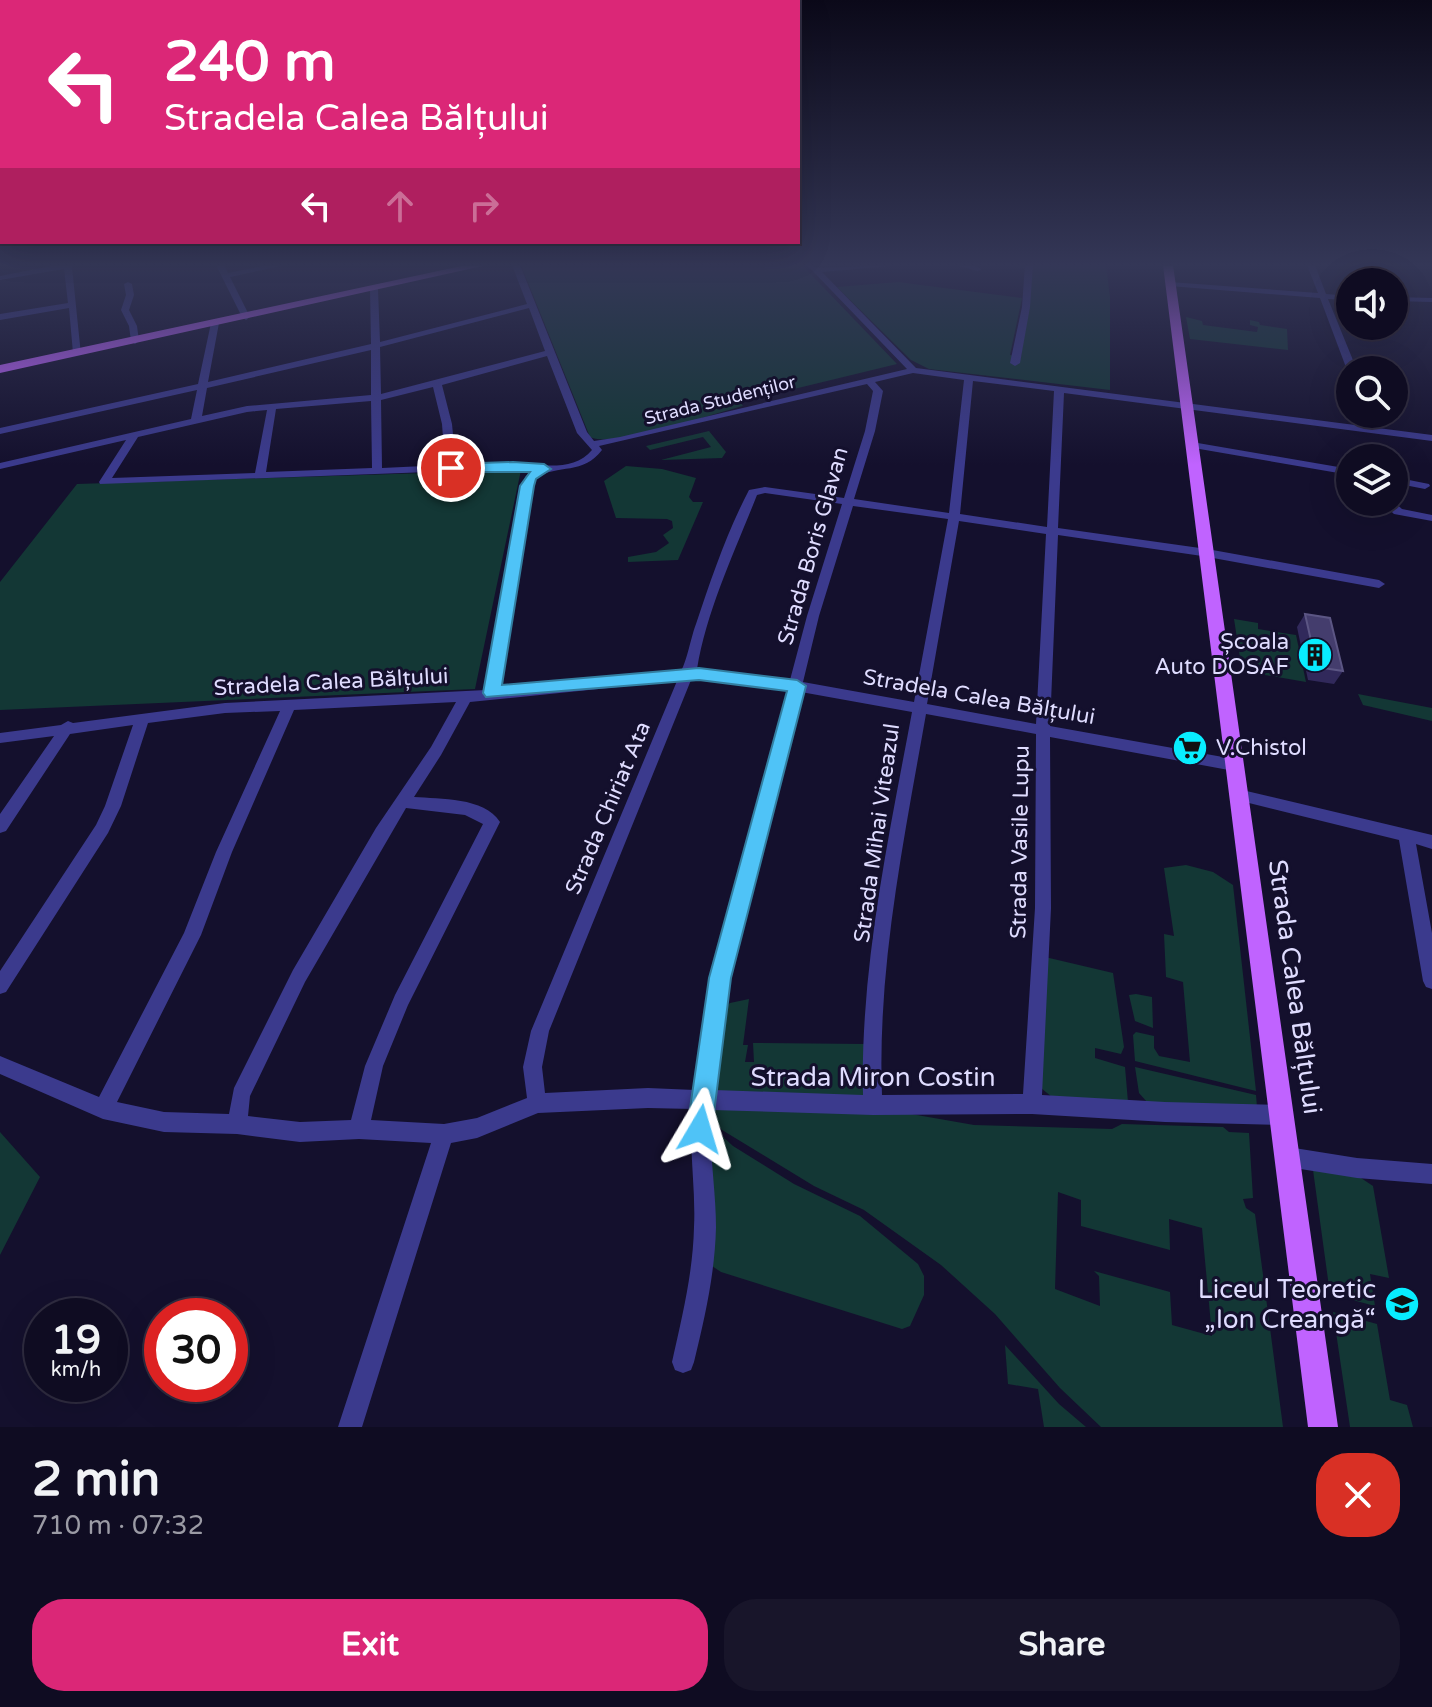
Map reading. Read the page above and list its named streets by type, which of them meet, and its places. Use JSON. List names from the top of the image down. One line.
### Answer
{"streets":{"main road":["Strada Calea Bălțului"],"street":["Strada Studenților","Strada Boris Glavan","Stradela Calea Bălțului","Strada Chiriat Ata","Strada Mihai Viteazul","Strada Vasile Lupu","Strada Miron Costin"]},"crossings":[["Strada Studenților","Strada Boris Glavan"],["Strada Studenților","Strada Mihai Viteazul"],["Strada Studenților","Strada Vasile Lupu"],["Strada Studenților","Strada Calea Bălțului"],["Strada Boris Glavan","Stradela Calea Bălțului"],["Strada Boris Glavan","Strada Chiriat Ata"],["Strada Boris Glavan","Strada Miron Costin"],["Stradela Calea Bălțului","Strada Chiriat Ata"],["Stradela Calea Bălțului","Strada Mihai Viteazul"],["Stradela Calea Bălțului","Strada Vasile Lupu"],["Stradela Calea Bălțului","Strada Calea Bălțului"],["Strada Chiriat Ata","Strada Miron Costin"],["Strada Mihai Viteazul","Strada Miron Costin"],["Strada Vasile Lupu","Strada Miron Costin"],["Strada Calea Bălțului","Strada Miron Costin"]],"places":{"building":["Școala Auto DOSAF"],"supermarket":["V.Chistol"],"school or university":["Liceul Teoretic „Ion Creangă“"]},"page":{"turn":["240 m","Stradela Calea Bălțului"],"speed":"19 km/h","limit":"30","heading":["2 min","710 m · 07:32"],"buttons":["Exit","Share"]}}
